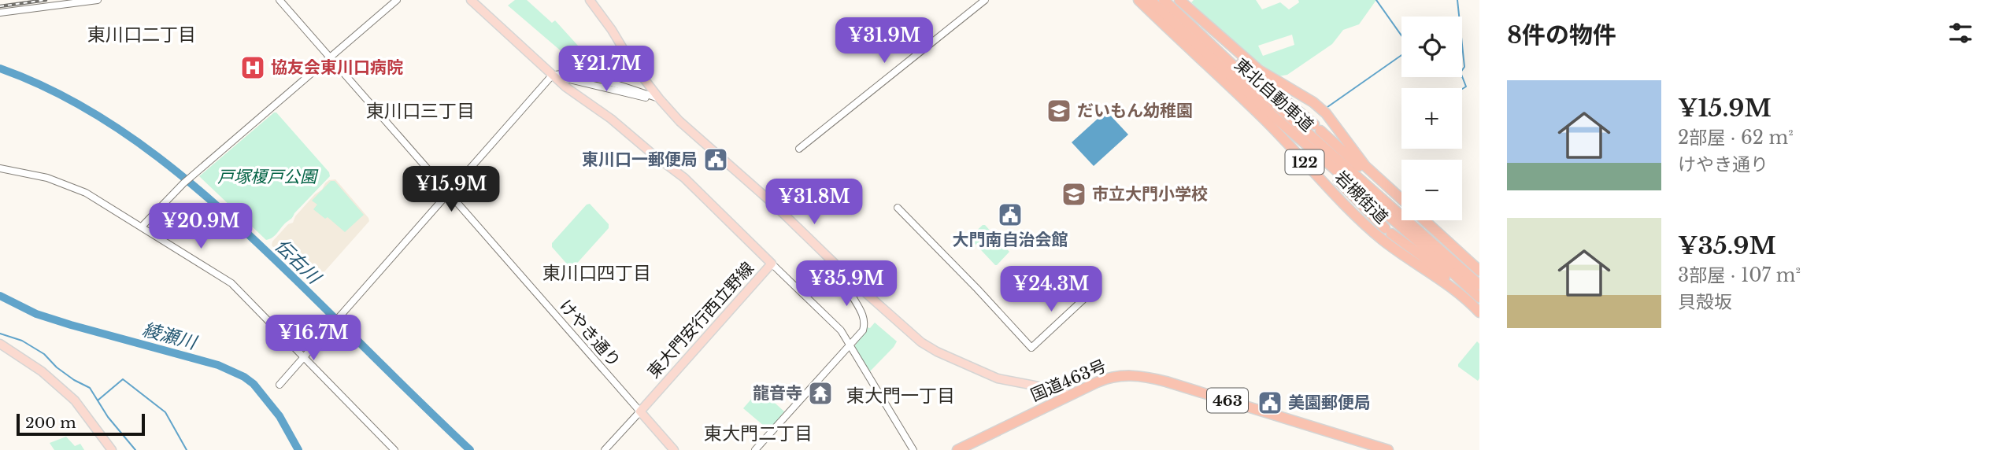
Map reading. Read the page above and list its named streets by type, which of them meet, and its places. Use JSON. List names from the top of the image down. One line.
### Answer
{"streets":{"highway":["東北自動車道","122","岩槻街道","国道463号","463"],"main road":["東大門安行西立野線"],"street":["けやき通り"]},"crossings":[["東大門安行西立野線","けやき通り"]],"districts":["東川口二丁目","東川口三丁目","東川口四丁目","東大門一丁目","東大門二丁目"],"water":["伝右川","綾瀬川"],"parks":["戸塚榎戸公園"],"places":{"hospital":["協友会東川口病院"],"school or university":["だいもん幼稚園","市立大門小学校"],"public building":["東川口一郵便局","大門南自治会館","美園郵便局"],"temple":["龍音寺"]},"scale_bar":"200 m","page":{"heading":"8件の物件","map_buttons":["+","−"],"price":["¥31.9M","¥21.7M","¥15.9M","¥31.8M","¥20.9M","¥35.9M","¥24.3M","¥16.7M"],"list":[{"name":"¥15.9M","note":"2部屋 · 62 m² · けやき通り"},{"name":"¥35.9M","note":"3部屋 · 107 m² · 貝殻坂"}],"scale":"200 m"}}
